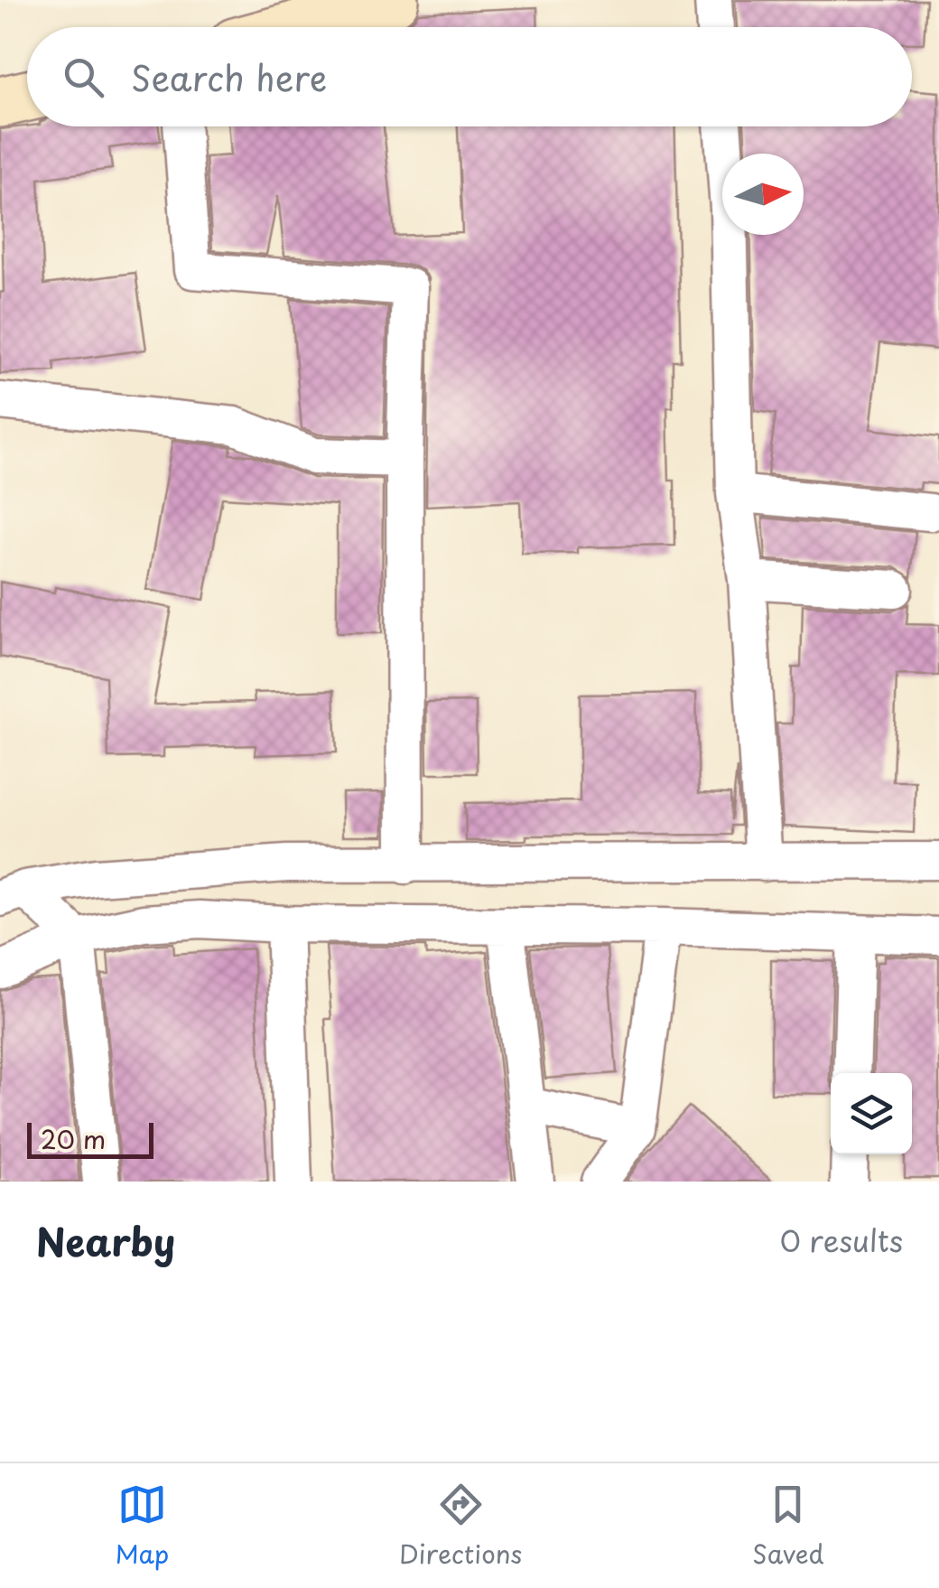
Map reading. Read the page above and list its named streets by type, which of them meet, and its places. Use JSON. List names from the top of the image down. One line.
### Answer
{"scale_bar":"20 m","north":"right","page":{"search":"Search here","scale":"20 m","heading":["Nearby","0 results"],"nav":["Map","Directions","Saved"]}}
